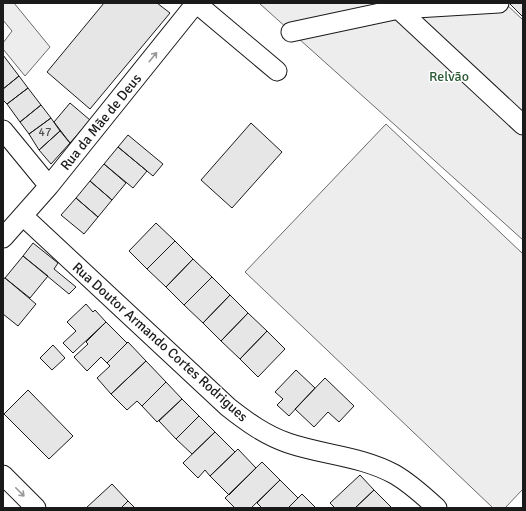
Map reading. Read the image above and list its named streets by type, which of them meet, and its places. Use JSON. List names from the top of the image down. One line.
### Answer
{"streets":{"street":["Rua da Mãe de Deus","Rua Doutor Armando Cortes Rodrigues"]},"crossings":[["Rua da Mãe de Deus","Rua Doutor Armando Cortes Rodrigues"]],"one_way":["Rua da Mãe de Deus"],"parks":["Relvão"],"house_numbers":["47"]}
